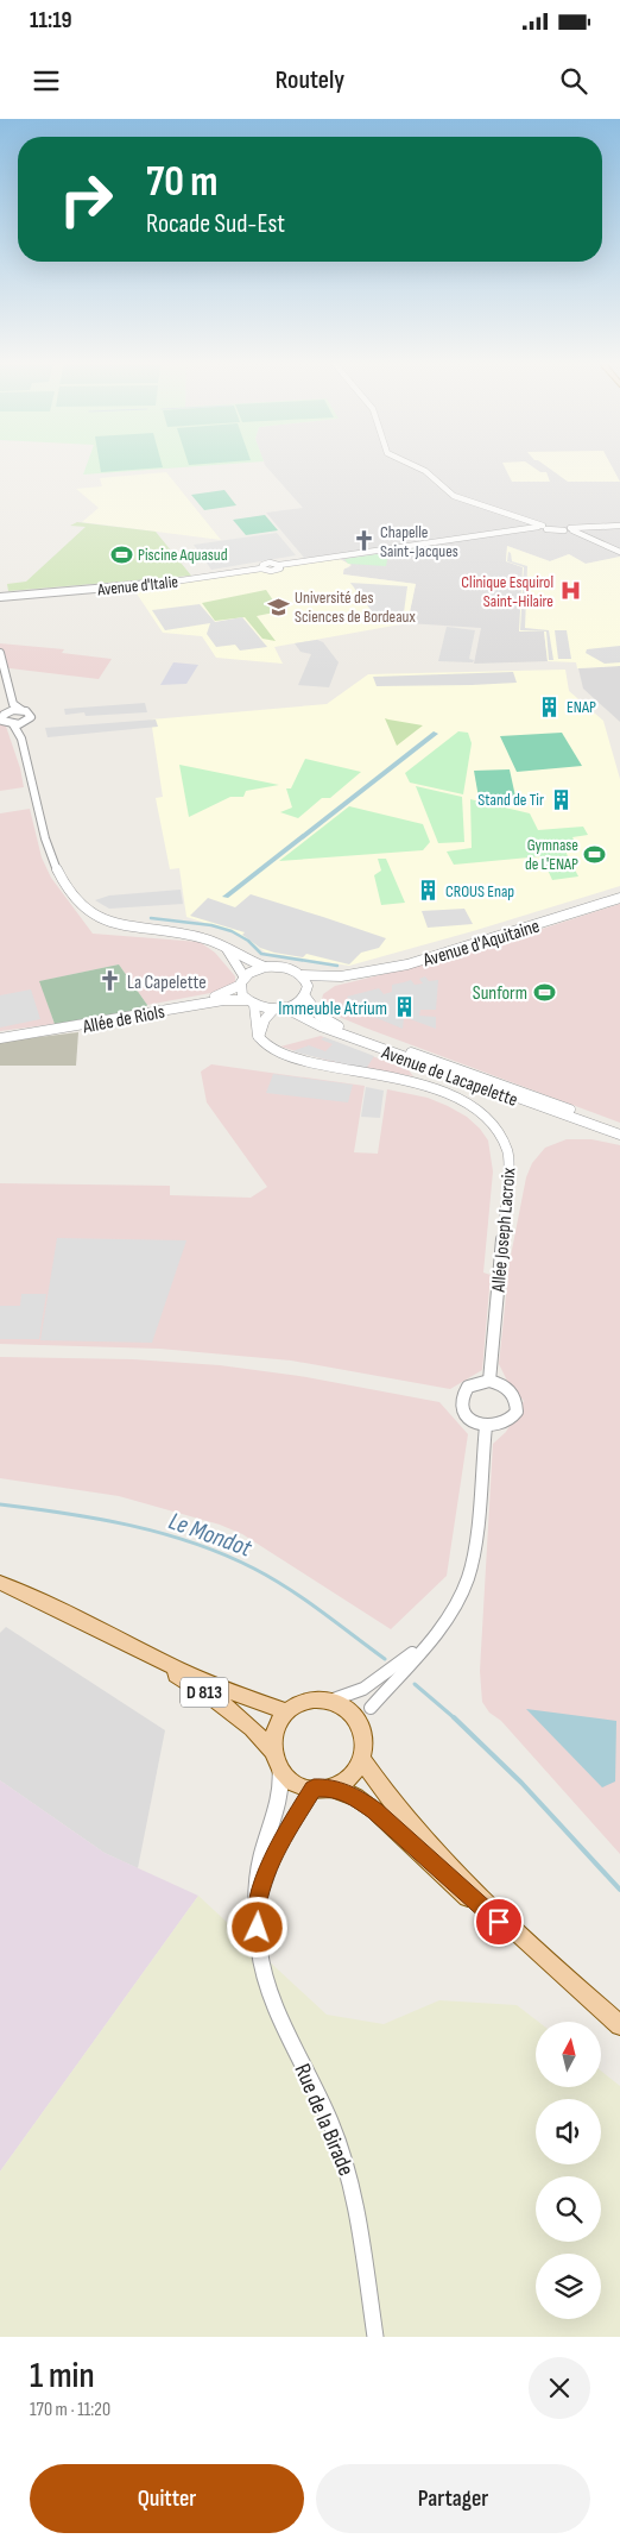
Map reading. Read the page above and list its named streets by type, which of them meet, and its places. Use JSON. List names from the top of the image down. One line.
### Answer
{"streets":{"main road":["D 813"],"street":["Avenue d'Italie","Avenue d'Aquitaine","Allée de Riols","Avenue de Lacapelette","Allée Joseph Lacroix","Rue de la Birade"]},"crossings":[["Avenue d'Aquitaine","Allée de Riols"],["Avenue d'Aquitaine","Avenue de Lacapelette"],["Allée de Riols","Avenue de Lacapelette"],["D 813","Rue de la Birade"]],"water":["Le Mondot"],"places":{"church":["Chapelle Saint-Jacques","La Capelette"],"sports":["Piscine Aquasud","Gymnase de L'ENAP","Sunform"],"hospital":["Clinique Esquirol Saint-Hilaire"],"school or university":["Université des Sciences de Bordeaux"],"building":["ENAP","Stand de Tir","CROUS Enap","Immeuble Atrium"]},"north":"top","page":{"status":"11:19","header":"Routely","turn":["70 m","Rocade Sud-Est"],"heading":["1 min","170 m · 11:20"],"buttons":["Quitter","Partager"]}}
